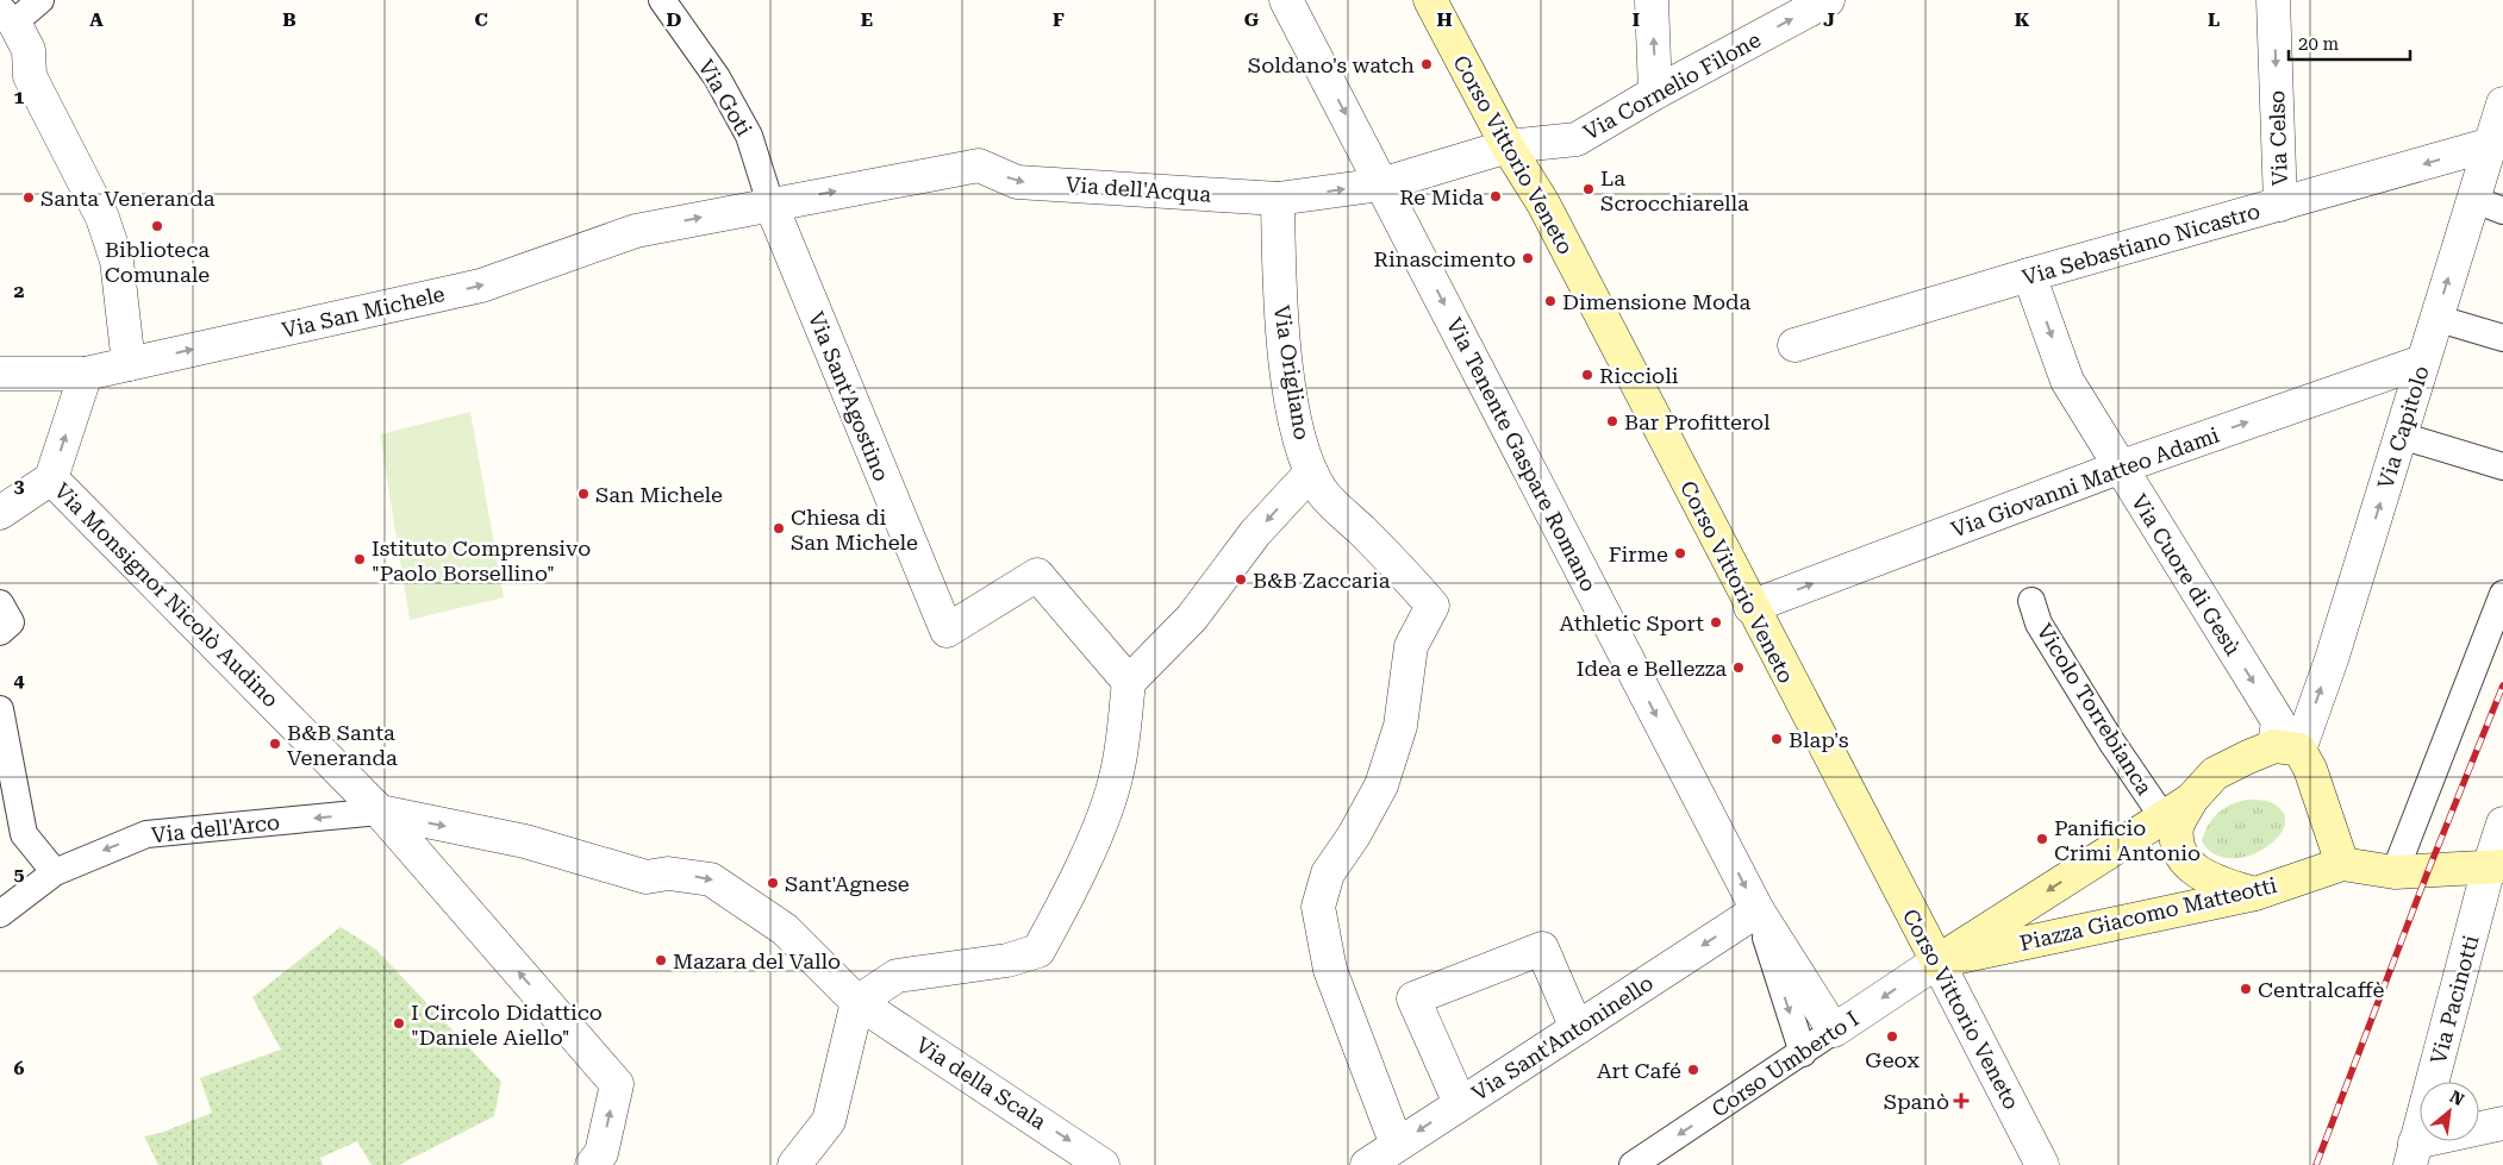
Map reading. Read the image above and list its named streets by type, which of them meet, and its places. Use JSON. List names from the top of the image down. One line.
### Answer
{"streets":{"main road":["Corso Vittorio Veneto","Piazza Giacomo Matteotti"],"street":["Via Cornelio Filone","Via Goti","Via Celso","Via dell'Acqua","Via Sebastiano Nicastro","Via San Michele","Via Origliano","Via Sant'Agostino","Via Capitolo","Via Tenente Gaspare Romano","Via Giovanni Matteo Adami","Via Cuore di Gesù","Via Monsignor Nicolò Audino","Vicolo Torrebianca","Via dell'Arco","Via Pacinotti","Via Sant'Antoninello","Corso Umberto I","Via della Scala"]},"crossings":[["Via Cornelio Filone","Corso Vittorio Veneto"],["Via Cornelio Filone","Via dell'Acqua"],["Via Goti","Via dell'Acqua"],["Via Goti","Via Sant'Agostino"],["Via Celso","Via Sebastiano Nicastro"],["Corso Vittorio Veneto","Via dell'Acqua"],["Corso Vittorio Veneto","Via Giovanni Matteo Adami"],["Corso Vittorio Veneto","Piazza Giacomo Matteotti"],["Corso Vittorio Veneto","Corso Umberto I"],["Via dell'Acqua","Via San Michele"],["Via dell'Acqua","Via Origliano"],["Via dell'Acqua","Via Sant'Agostino"],["Via dell'Acqua","Via Tenente Gaspare Romano"],["Via Sebastiano Nicastro","Via Capitolo"],["Via Sebastiano Nicastro","Via Cuore di Gesù"],["Via Origliano","Via Sant'Antoninello"],["Via Capitolo","Via Giovanni Matteo Adami"],["Via Capitolo","Via Cuore di Gesù"],["Via Capitolo","Piazza Giacomo Matteotti"],["Via Tenente Gaspare Romano","Via Sant'Antoninello"],["Via Tenente Gaspare Romano","Corso Umberto I"],["Via Giovanni Matteo Adami","Via Cuore di Gesù"],["Via Cuore di Gesù","Piazza Giacomo Matteotti"],["Via Monsignor Nicolò Audino","Via dell'Arco"],["Via Monsignor Nicolò Audino","Via della Scala"],["Vicolo Torrebianca","Piazza Giacomo Matteotti"],["Via dell'Arco","Via della Scala"],["Piazza Giacomo Matteotti","Corso Umberto I"]],"one_way":["Via Cornelio Filone","Via Celso","Via dell'Acqua","Via San Michele","Via Tenente Gaspare Romano","Via Giovanni Matteo Adami","Via Cuore di Gesù","Via Monsignor Nicolò Audino","Via dell'Arco","Via Sant'Antoninello","Corso Umberto I","Via della Scala"],"places":{"other":["Soldano's watch","La Scrocchiarella","Re Mida","Santa Veneranda","Biblioteca Comunale","Rinascimento","Dimensione Moda","Riccioli","Bar Profitterol","San Michele","Chiesa di San Michele","Firme","Istituto Comprensivo \"Paolo Borsellino\"","B&B Zaccaria","Athletic Sport","Idea e Bellezza","Blap's","B&B Santa Veneranda","Panificio Crimi Antonio","Sant'Agnese","Mazara del Vallo","Centralcaffè","I Circolo Didattico \"Daniele Aiello\"","Geox","Art Café"],"health":["Spanò"]},"scale_bar":"20 m","north":"top right","grid":{"columns":["A","B","C","D","E","F","G","H","I","J","K","L"],"rows":["1","2","3","4","5","6"]}}
